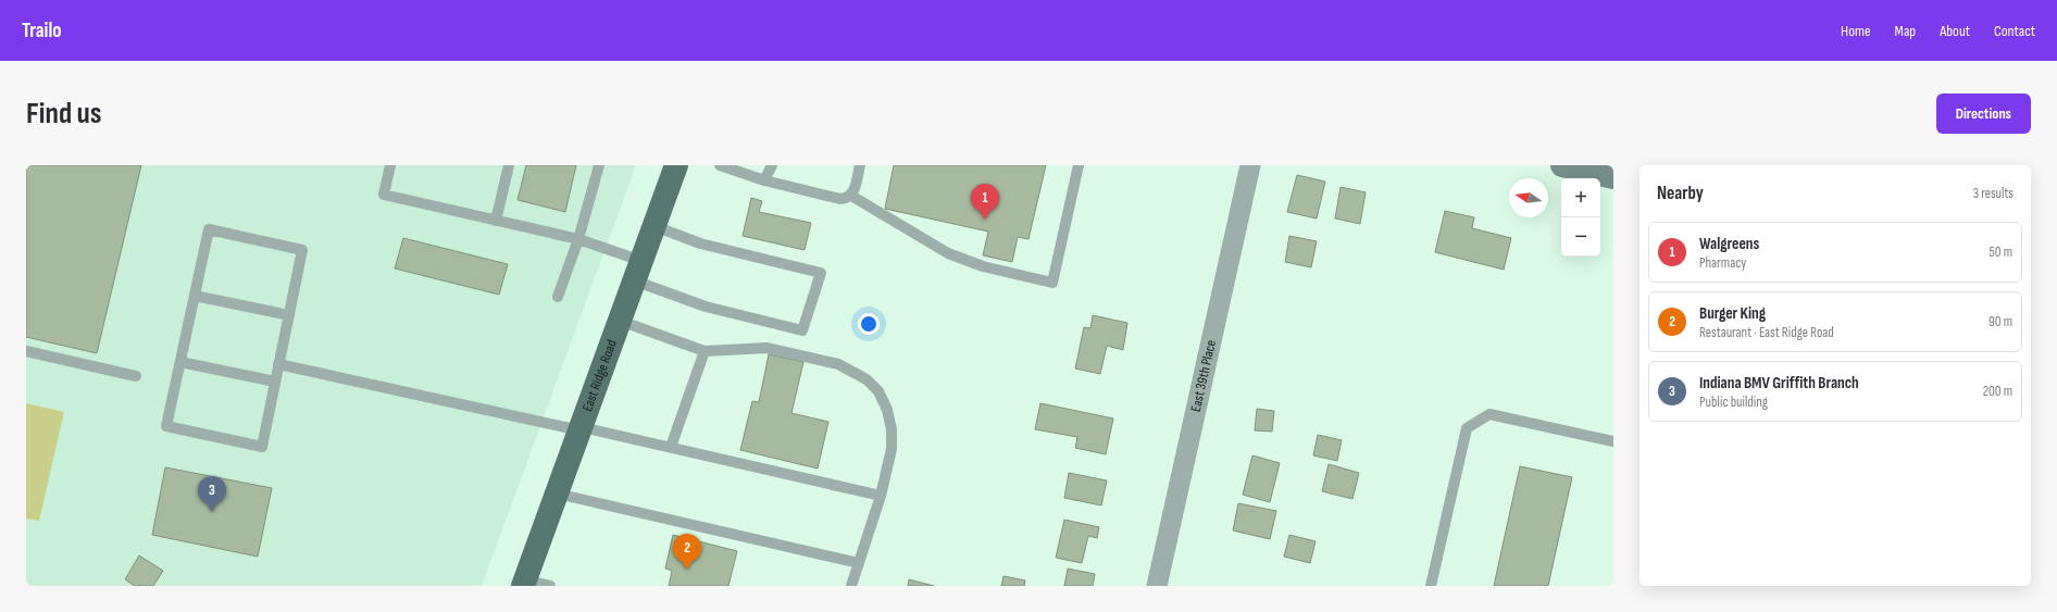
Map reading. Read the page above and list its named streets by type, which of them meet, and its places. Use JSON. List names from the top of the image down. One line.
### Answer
{"streets":{"main road":["East Ridge Road"],"street":["East 39th Place"]},"north":"left","page":{"header":"Trailo","nav":["Home","Map","About","Contact"],"buttons":"Directions","title":"Find us","heading":["Nearby","3 results"],"map_buttons":["+","−"],"pins":["1","3","2"],"list":[{"mark":"1","name":"Walgreens","note":"Pharmacy","value":"50 m"},{"mark":"2","name":"Burger King","note":"Restaurant · East Ridge Road","value":"90 m"},{"mark":"3","name":"Indiana BMV Griffith Branch","note":"Public building","value":"200 m"}]}}
